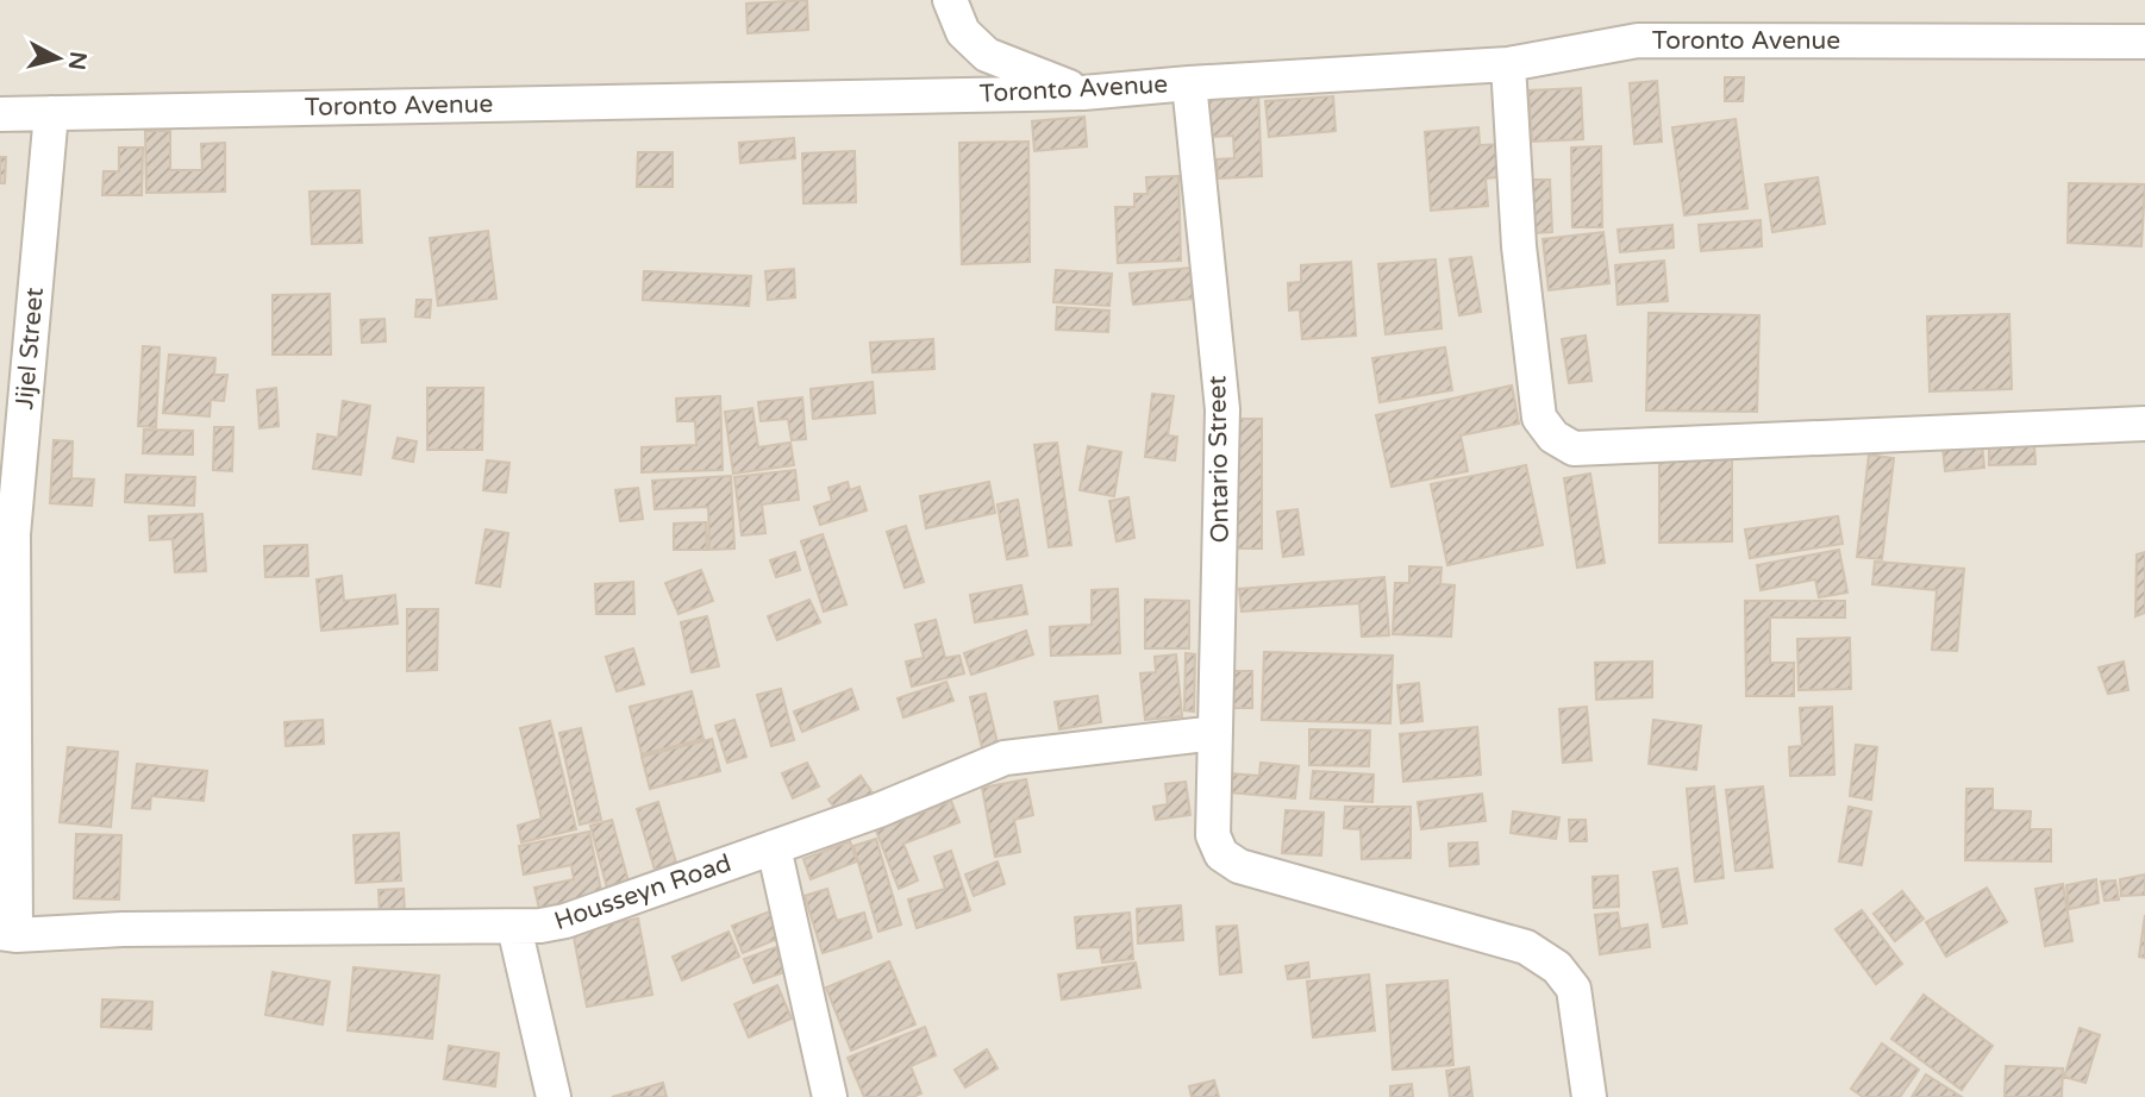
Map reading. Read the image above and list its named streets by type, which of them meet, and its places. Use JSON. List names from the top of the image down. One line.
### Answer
{"streets":{"street":["Toronto Avenue","Jijel Street","Ontario Street","Housseyn Road"]},"crossings":[["Toronto Avenue","Jijel Street"],["Toronto Avenue","Ontario Street"],["Jijel Street","Housseyn Road"],["Ontario Street","Housseyn Road"]],"north":"right"}
